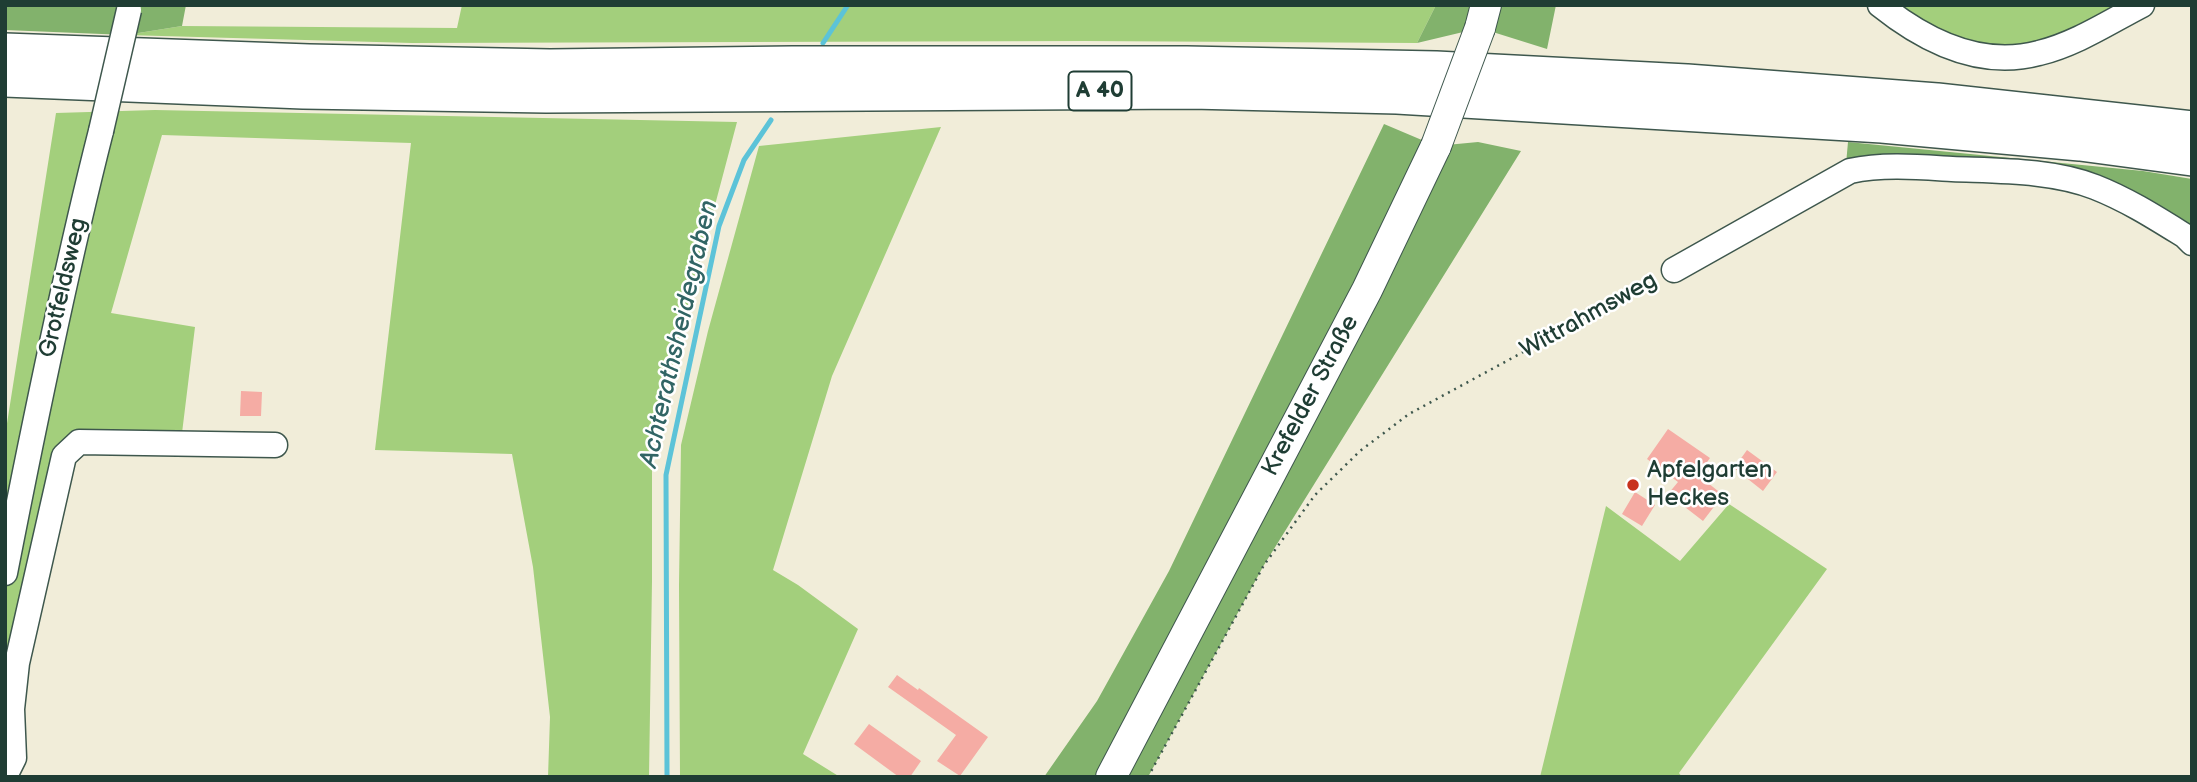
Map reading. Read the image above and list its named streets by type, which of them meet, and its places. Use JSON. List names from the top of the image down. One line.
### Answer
{"streets":{"highway":["A 40"],"main road":["Krefelder Straße"],"street":["Grotfeldsweg","Wittrahmsweg"]},"water":["Achterathsheidegraben"],"places":["Apfelgarten Heckes"]}
